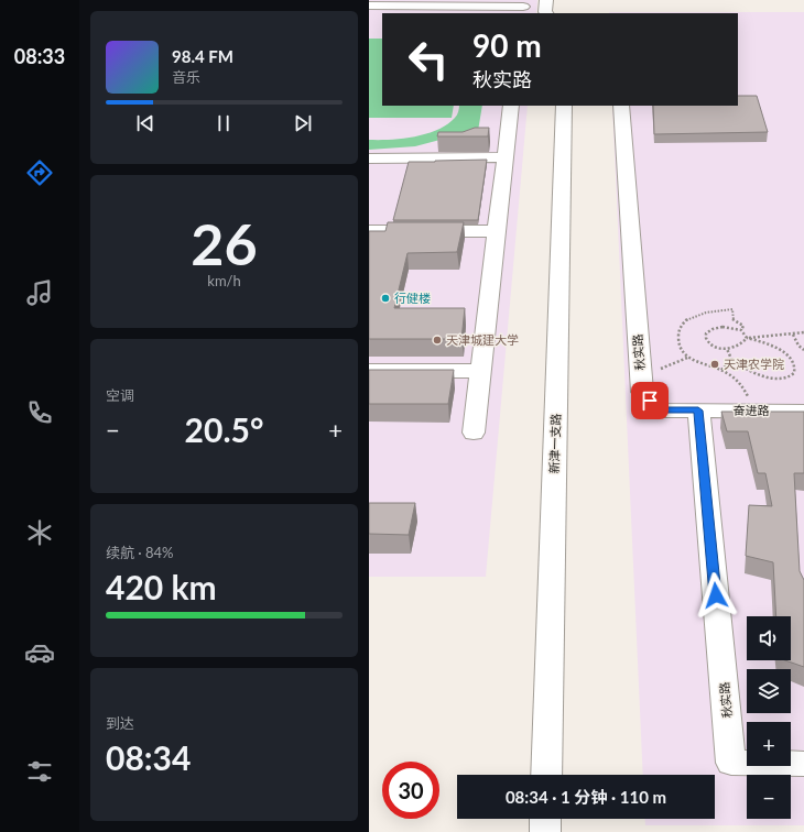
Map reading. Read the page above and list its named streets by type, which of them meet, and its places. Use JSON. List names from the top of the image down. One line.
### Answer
{"streets":{"street":["秋实路","奋进路","新津一支路"]},"crossings":[["秋实路","奋进路"]],"places":["行健楼","天津城建大学","天津农学院"],"page":{"tabs":"08:33","turn":["90 m","秋实路"],"song":["98.4 FM","音乐"],"tile":[["26","km/h"],"空调",["续航 · 84%","420 km"],["到达","08:34"]],"heat":["−","20.5°","+"],"map_buttons":["+","−"],"limit":"30","trip":"08:34 · 1 分钟 · 110 m"}}
